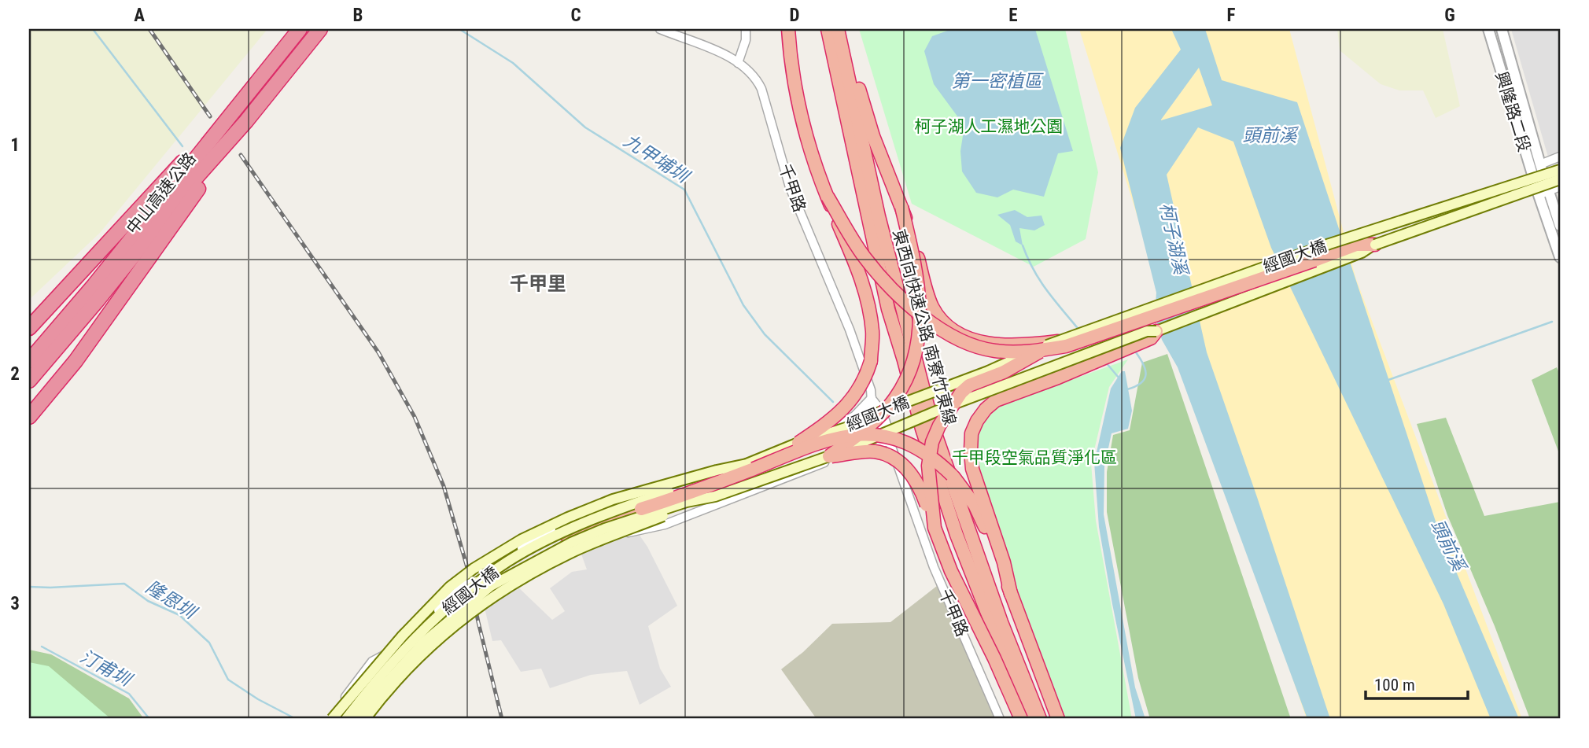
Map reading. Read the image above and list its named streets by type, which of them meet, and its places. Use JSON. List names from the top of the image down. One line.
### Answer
{"streets":{"highway":["中山高速公路","東西向快速公路 南寮竹東線"],"main road":["經國大橋"],"street":["興隆路二段","千甲路"]},"districts":["千甲里"],"water":["第一密植區","頭前溪","九甲埔圳","柯子湖溪","隆恩圳","汀甫圳"],"parks":["柯子湖人工濕地公園","千甲段空氣品質淨化區"],"scale_bar":"100 m","grid":{"columns":["A","B","C","D","E","F","G"],"rows":["1","2","3"]}}
